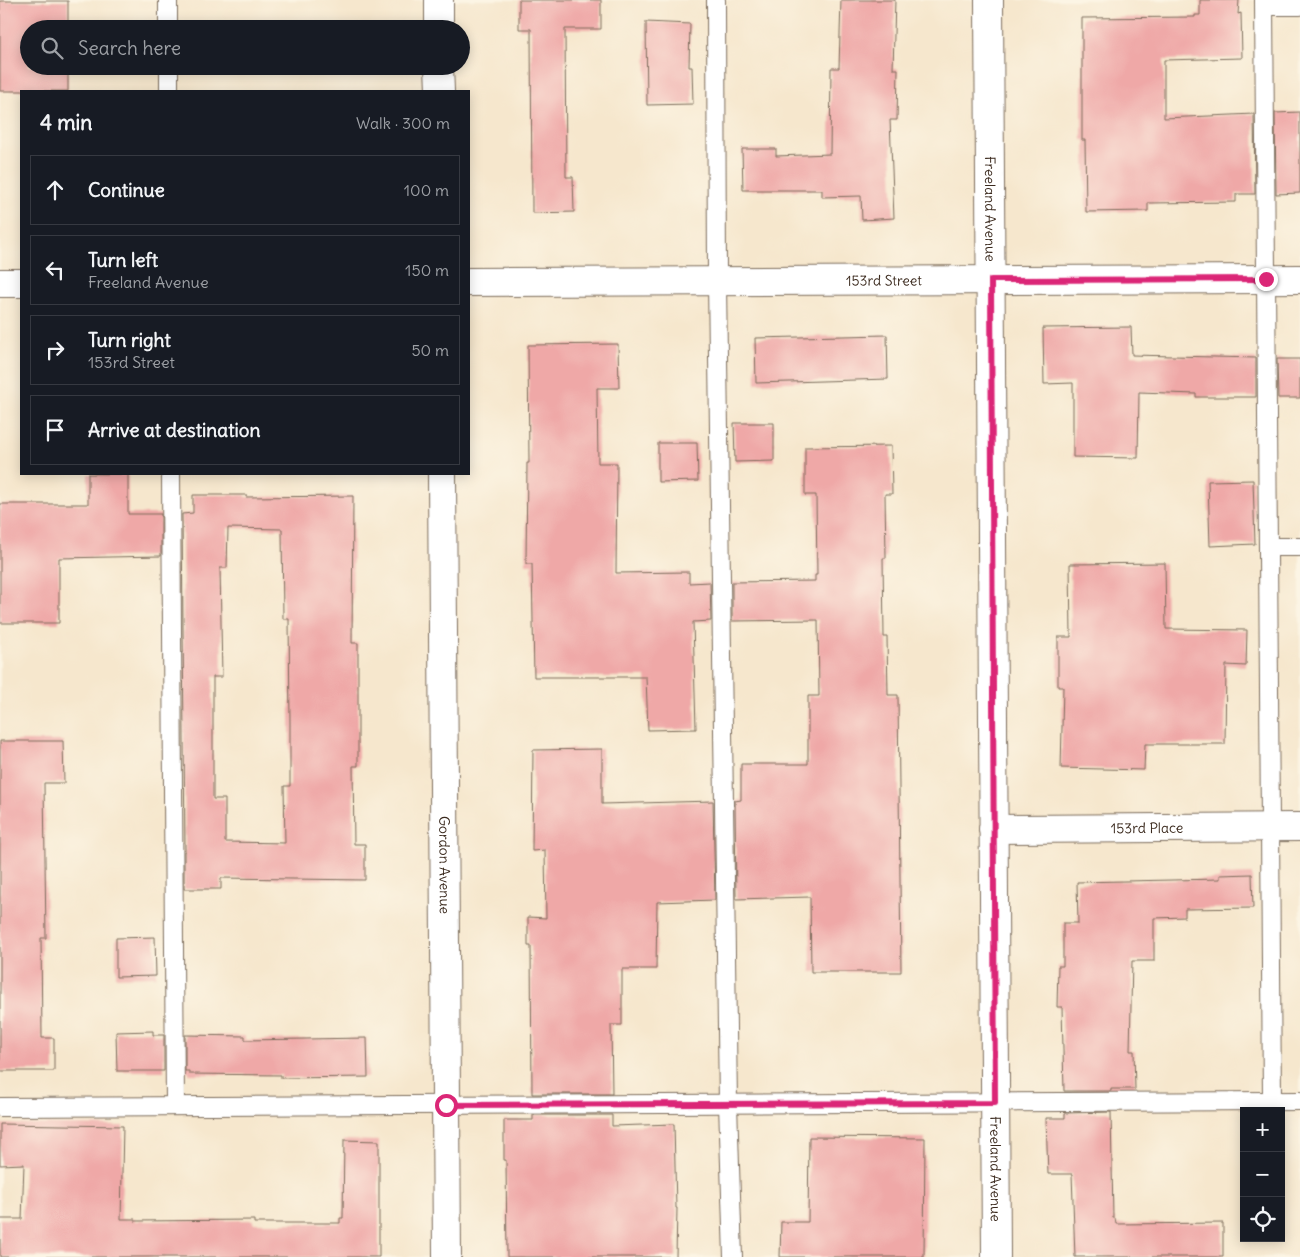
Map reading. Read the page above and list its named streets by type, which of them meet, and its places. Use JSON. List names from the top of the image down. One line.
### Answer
{"streets":{"street":["Freeland Avenue","153rd Street","153rd Place","Gordon Avenue"]},"crossings":[["Freeland Avenue","153rd Street"],["Freeland Avenue","153rd Place"]],"page":{"search":"Search here","heading":["4 min","Walk · 300 m"],"list":[["Continue","100 m"],["Turn left","Freeland Avenue","150 m"],["Turn right","153rd Street","50 m"],"Arrive at destination"],"map_buttons":["+","−"]}}
